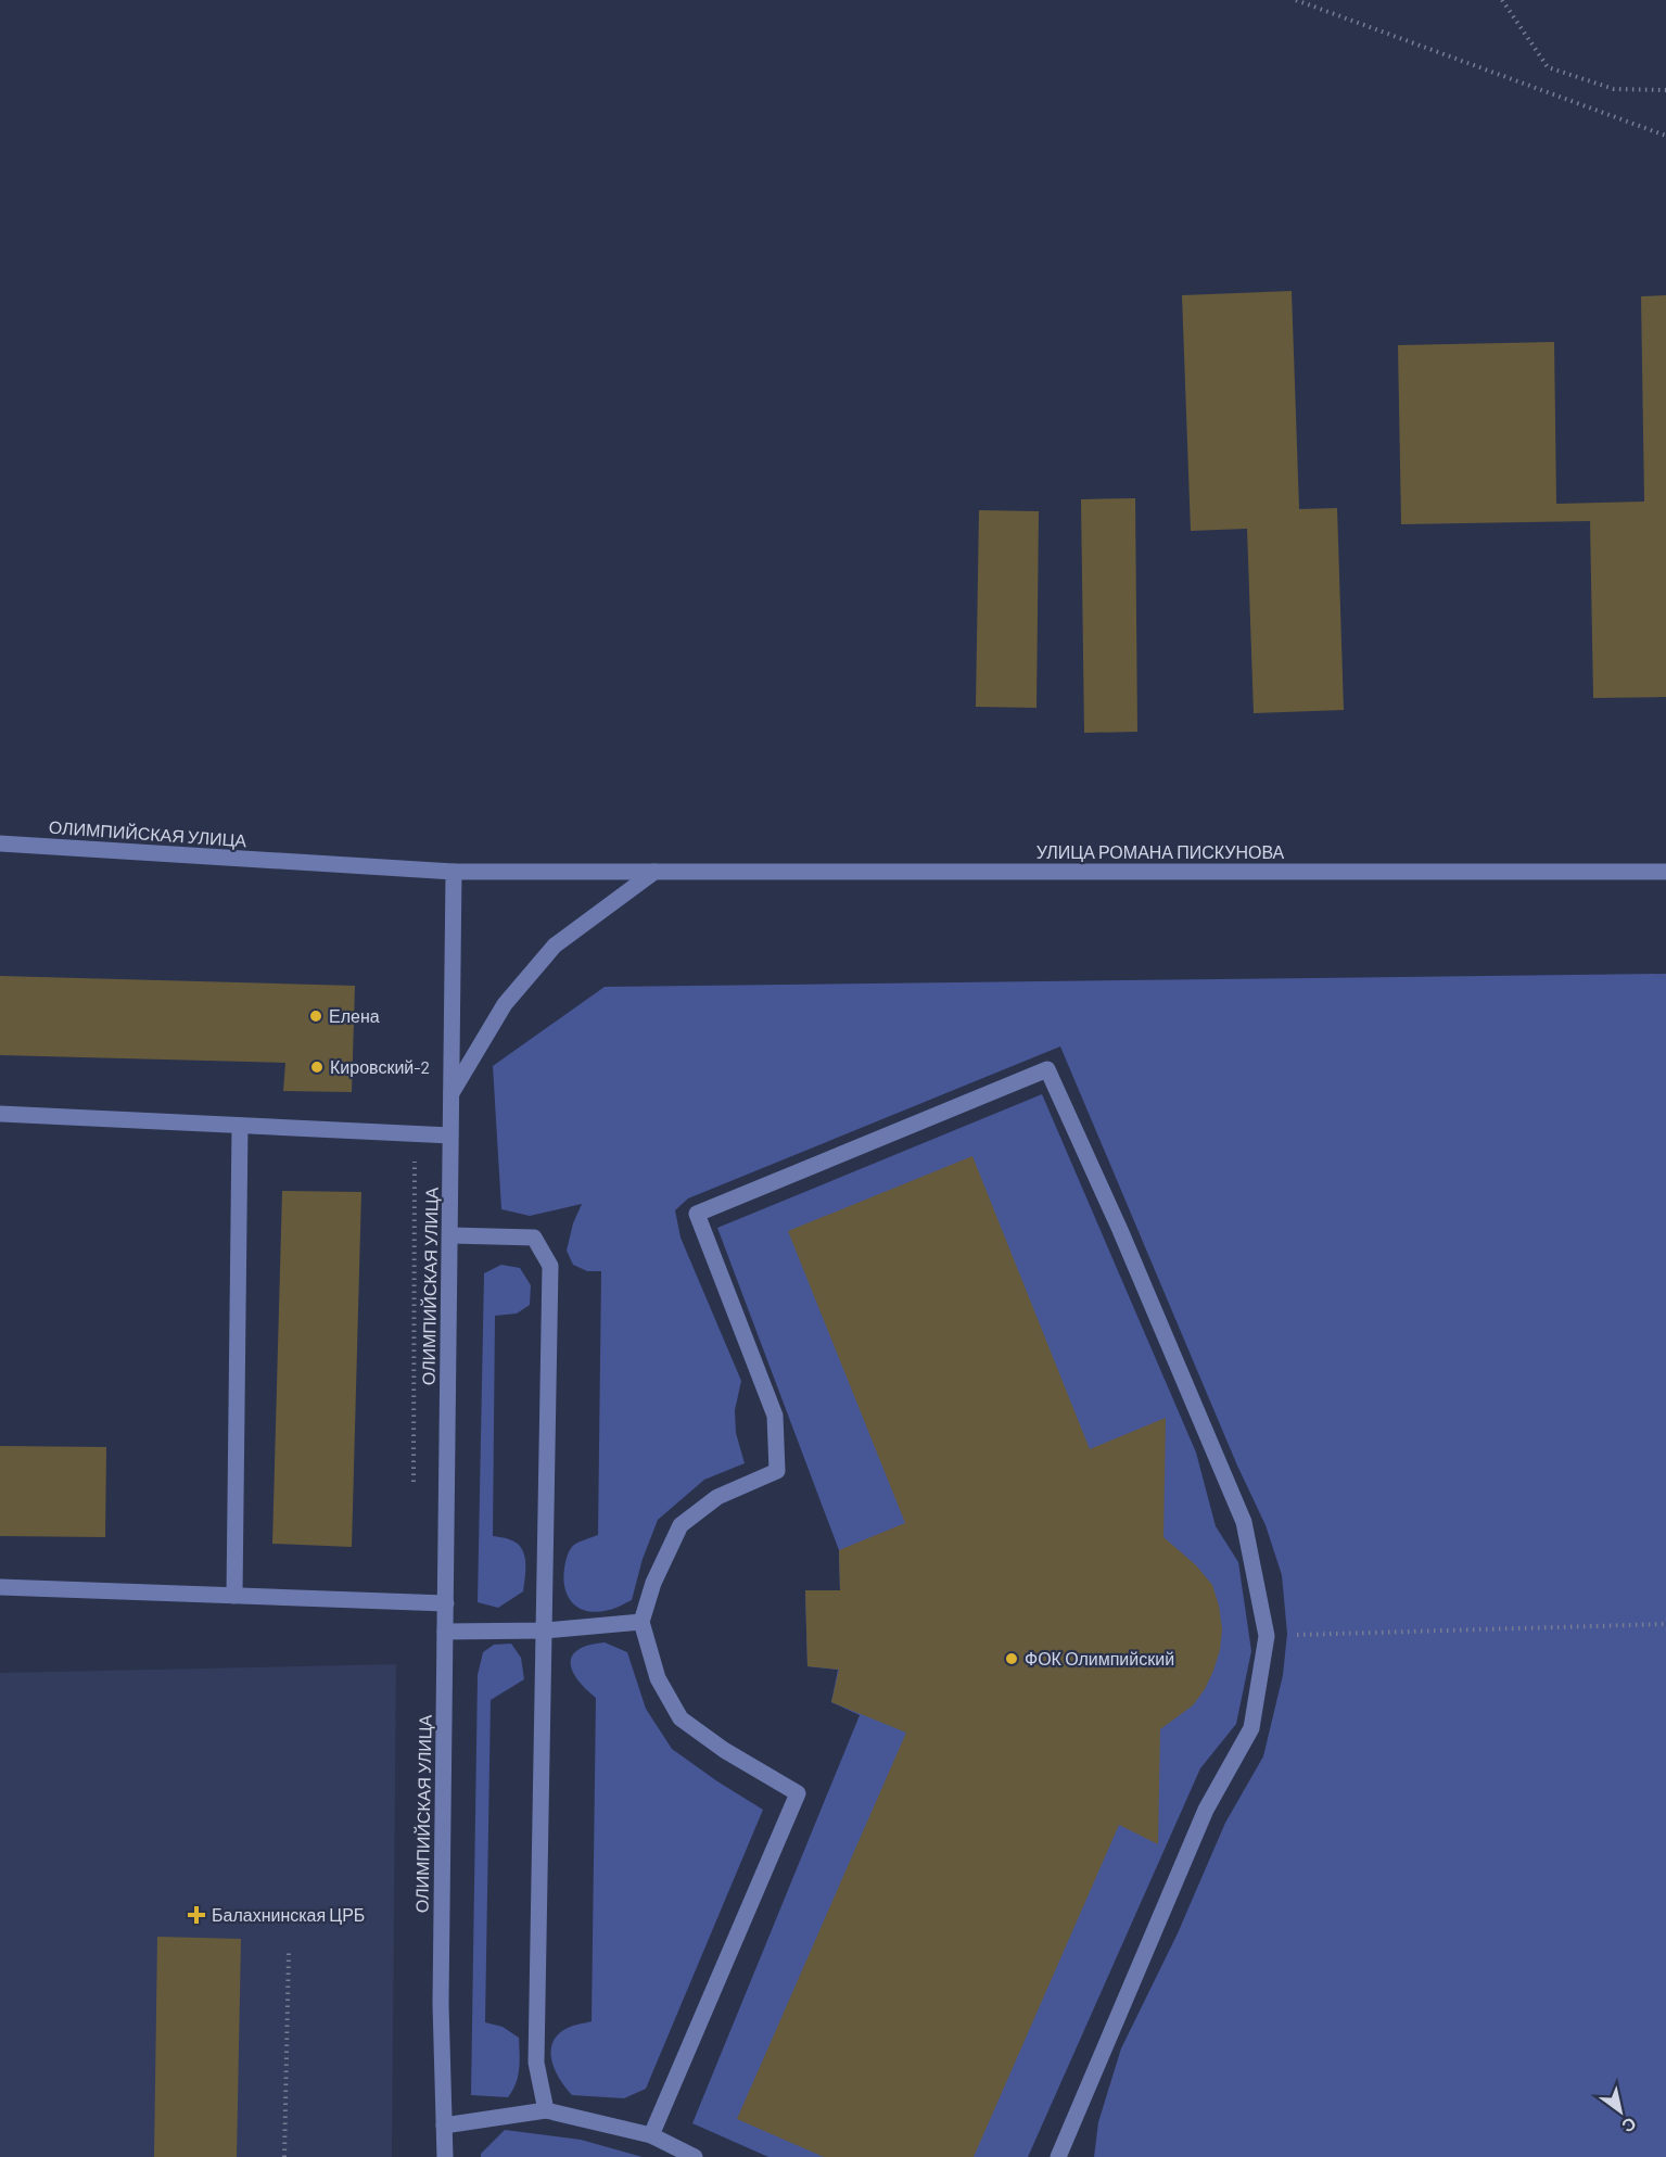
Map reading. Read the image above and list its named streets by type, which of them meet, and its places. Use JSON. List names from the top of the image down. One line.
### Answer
{"streets":{"street":["ОЛИМПИЙСКАЯ УЛИЦА","УЛИЦА РОМАНА ПИСКУНОВА"]},"crossings":[["ОЛИМПИЙСКАЯ УЛИЦА","УЛИЦА РОМАНА ПИСКУНОВА"]],"places":{"other":["Елена","Кировский-2","ФОК Олимпийский"],"health":["Балахнинская ЦРБ"]},"north":"bottom right"}
